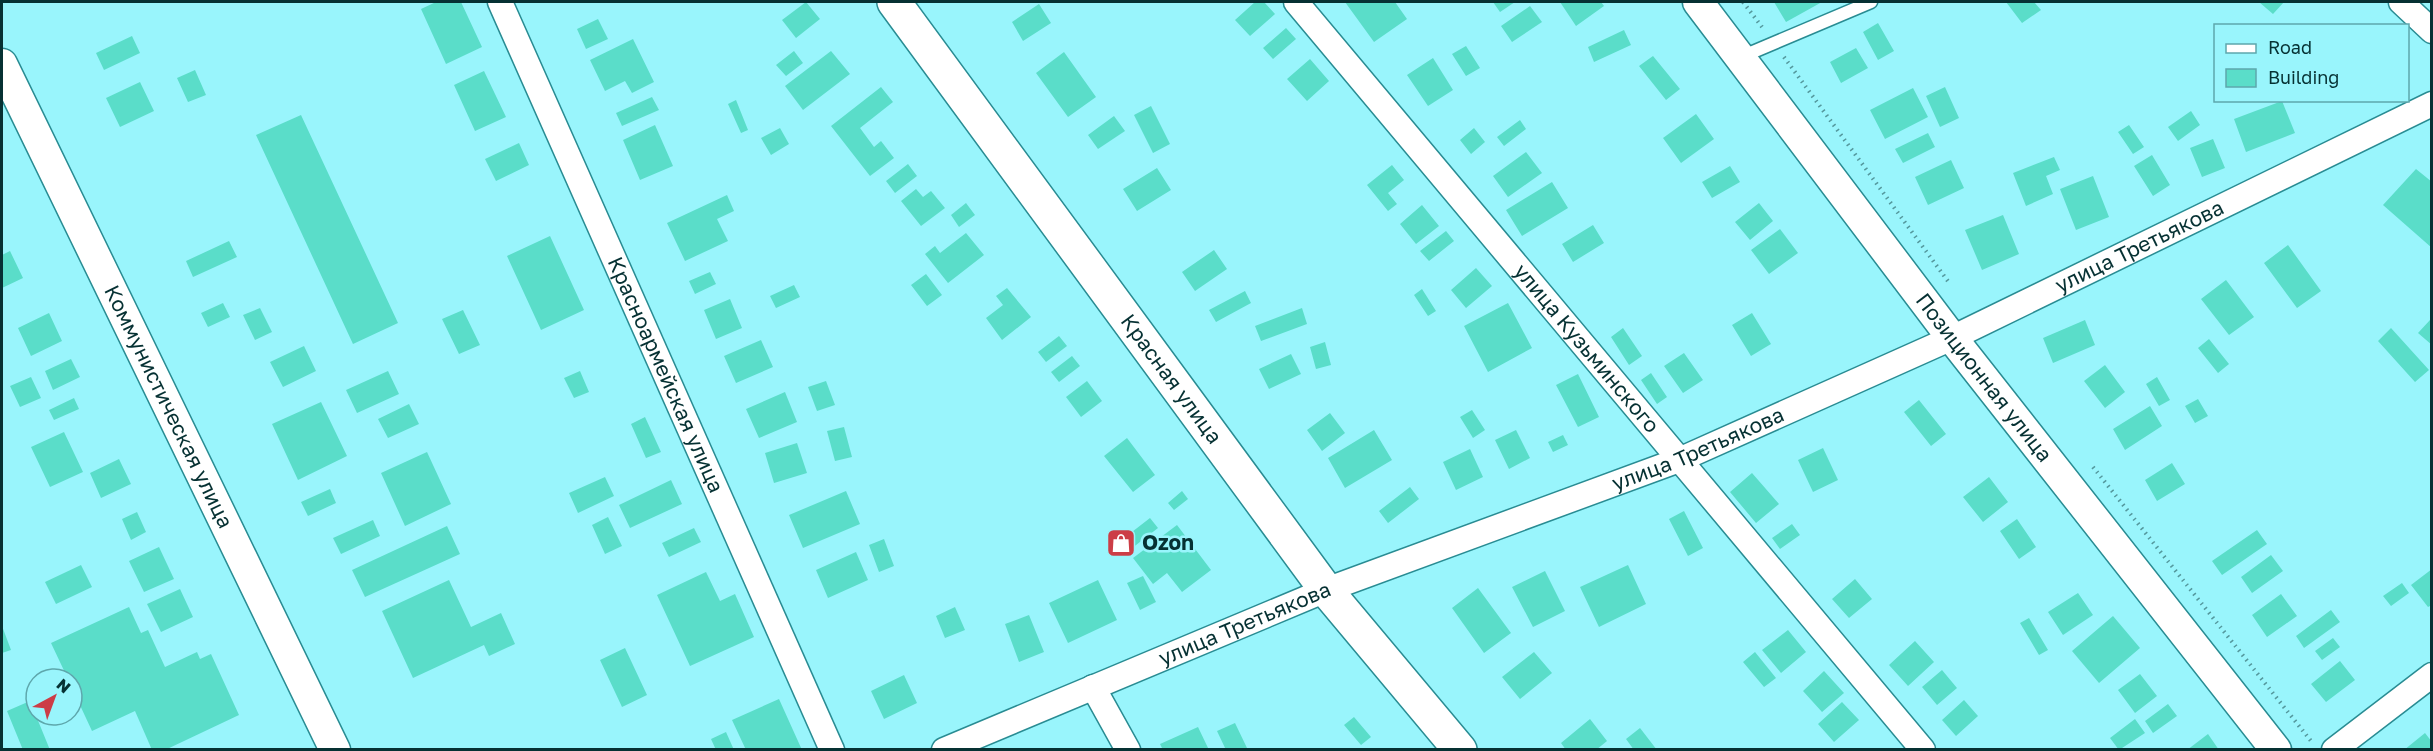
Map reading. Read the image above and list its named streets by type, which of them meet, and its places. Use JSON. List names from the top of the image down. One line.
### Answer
{"streets":{"main road":["Красная улица"],"street":["улица Третьякова","улица Кузьминского","Красноармейская улица","Позиционная улица","Коммунистическая улица"]},"crossings":[["улица Третьякова","улица Кузьминского"],["улица Третьякова","Позиционная улица"],["улица Третьякова","Красная улица"]],"places":{"shop":["Ozon"]},"legend":["Road","Building"],"north":"top right"}
